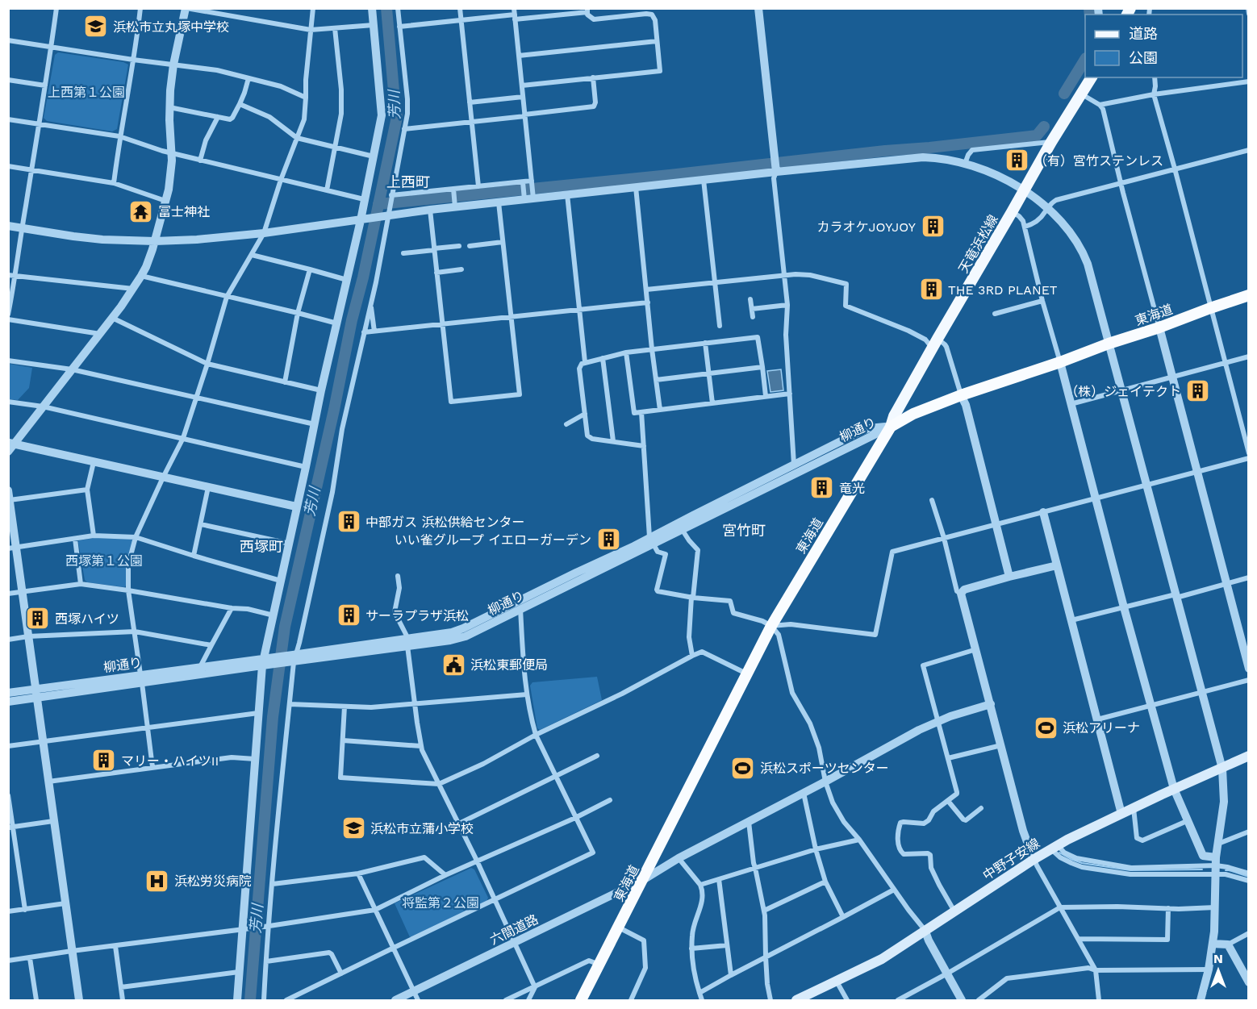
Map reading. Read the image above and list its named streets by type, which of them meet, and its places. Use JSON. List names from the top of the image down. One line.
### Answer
{"streets":{"highway":["東海道"],"main road":["天竜浜松線","中野子安線"],"street":["柳通り","六間道路"]},"crossings":[["天竜浜松線","東海道"],["天竜浜松線","柳通り"],["東海道","柳通り"],["東海道","六間道路"]],"districts":["上西町","宮竹町","西塚町"],"water":["芳川"],"parks":["上西第１公園","西塚第１公園","将監第２公園"],"places":{"school or university":["浜松市立丸塚中学校","浜松市立蒲小学校"],"building":["（有）宮竹ステンレス","カラオケJOYJOY","THE 3RD PLANET","（株）ジェイテクト","竜光","中部ガス 浜松供給センター","いい雀グループ イエローガーデン","サーラプラザ浜松","西塚ハイツ","マリー・ハイツII"],"temple":["冨士神社"],"public building":["浜松東郵便局"],"sports":["浜松アリーナ","浜松スポーツセンター"],"hospital":["浜松労災病院"]},"legend":["道路","公園"],"north":"top"}
